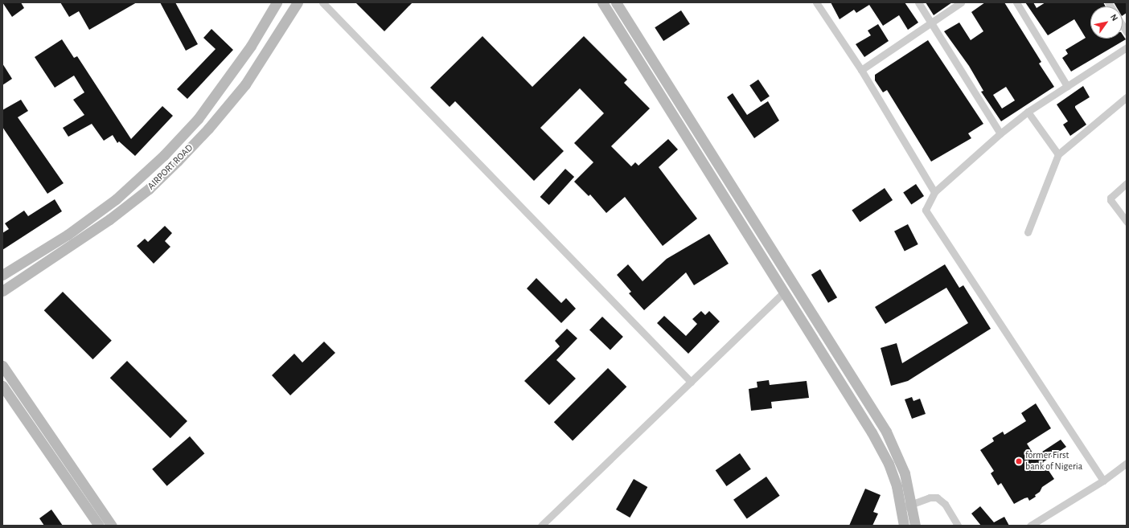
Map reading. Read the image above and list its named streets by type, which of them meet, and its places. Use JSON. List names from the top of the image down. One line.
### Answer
{"streets":{"main road":["AIRPORT ROAD"]},"places":["former First bank of Nigeria"],"north":"top right"}
